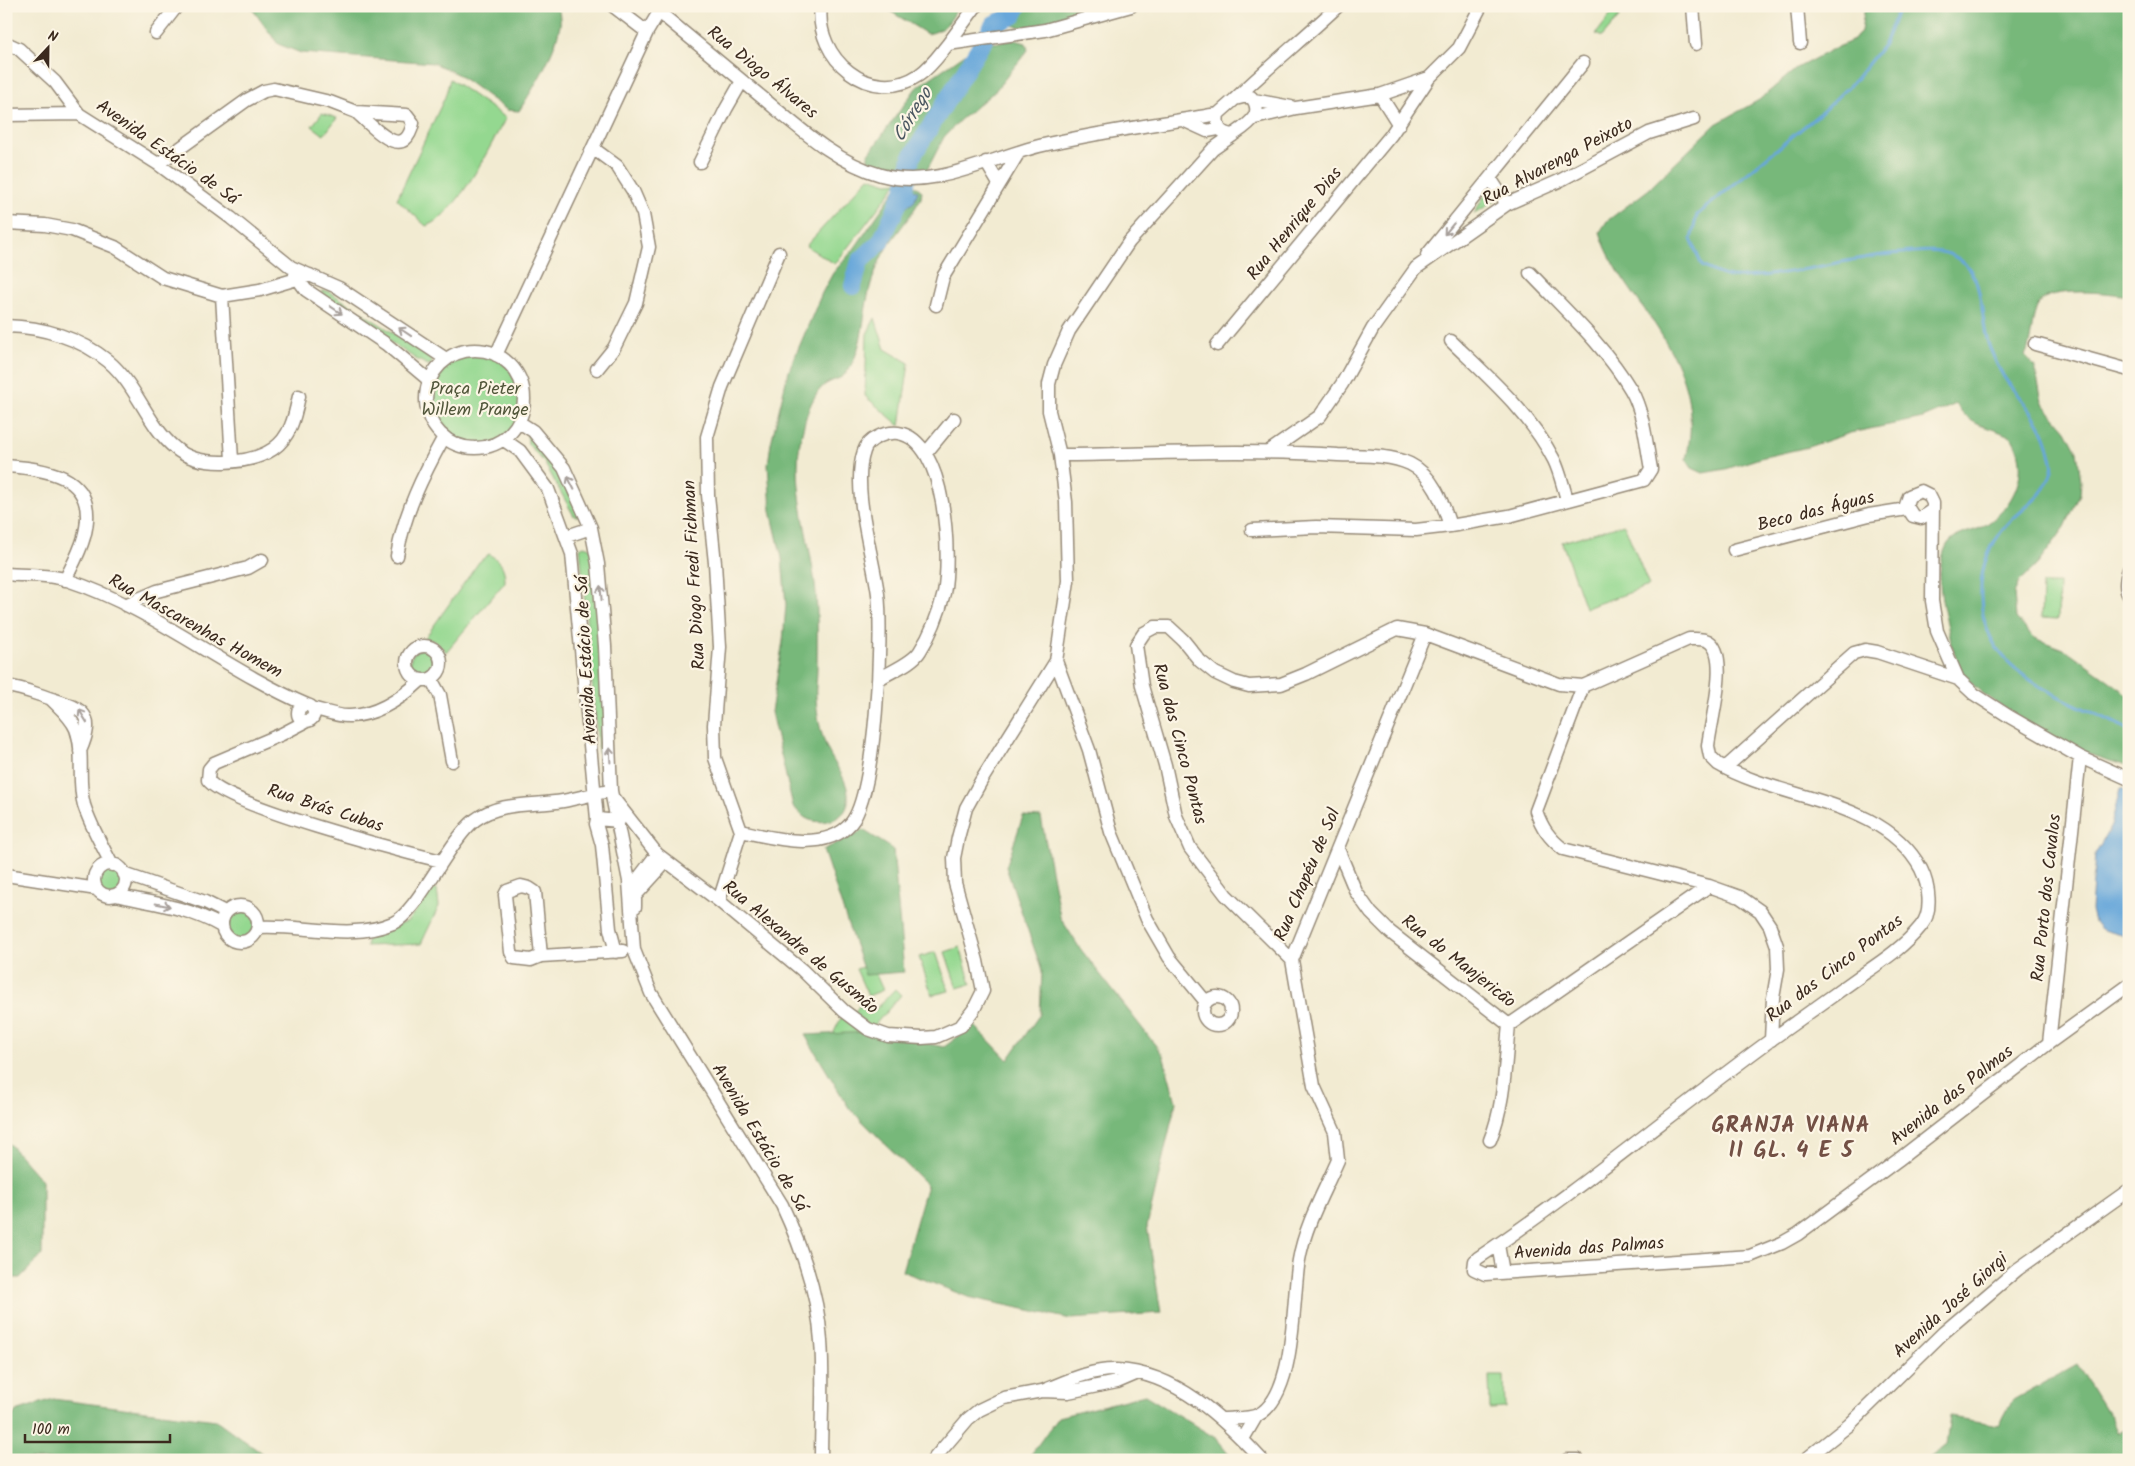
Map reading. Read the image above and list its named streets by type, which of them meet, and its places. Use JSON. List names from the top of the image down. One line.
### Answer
{"streets":{"street":["Rua Diogo Álvares","Avenida Estácio de Sá","Rua Alvarenga Peixoto","Rua Henrique Dias","Beco das Águas","Rua Diogo Fredi Fichman","Rua Mascarenhas Homem","Rua das Cinco Pontas","Rua Brás Cubas","Rua Chapéu de Sol","Rua Porto dos Cavalos","Rua Alexandre de Gusmão","Rua do Manjericão","Avenida das Palmas","Avenida José Giorgi"]},"crossings":[["Rua Diogo Álvares","Avenida Estácio de Sá"],["Rua Diogo Álvares","Rua Alexandre de Gusmão"],["Avenida Estácio de Sá","Rua Alexandre de Gusmão"],["Rua Mascarenhas Homem","Rua Brás Cubas"],["Rua das Cinco Pontas","Rua Chapéu de Sol"],["Rua das Cinco Pontas","Avenida das Palmas"],["Rua Chapéu de Sol","Rua do Manjericão"],["Rua Porto dos Cavalos","Avenida das Palmas"]],"districts":["GRANJA VIANA II GL. 4 E 5"],"water":["Córrego"],"parks":["Praça Pieter Willem Prange"],"scale_bar":"100 m","north":"top"}
